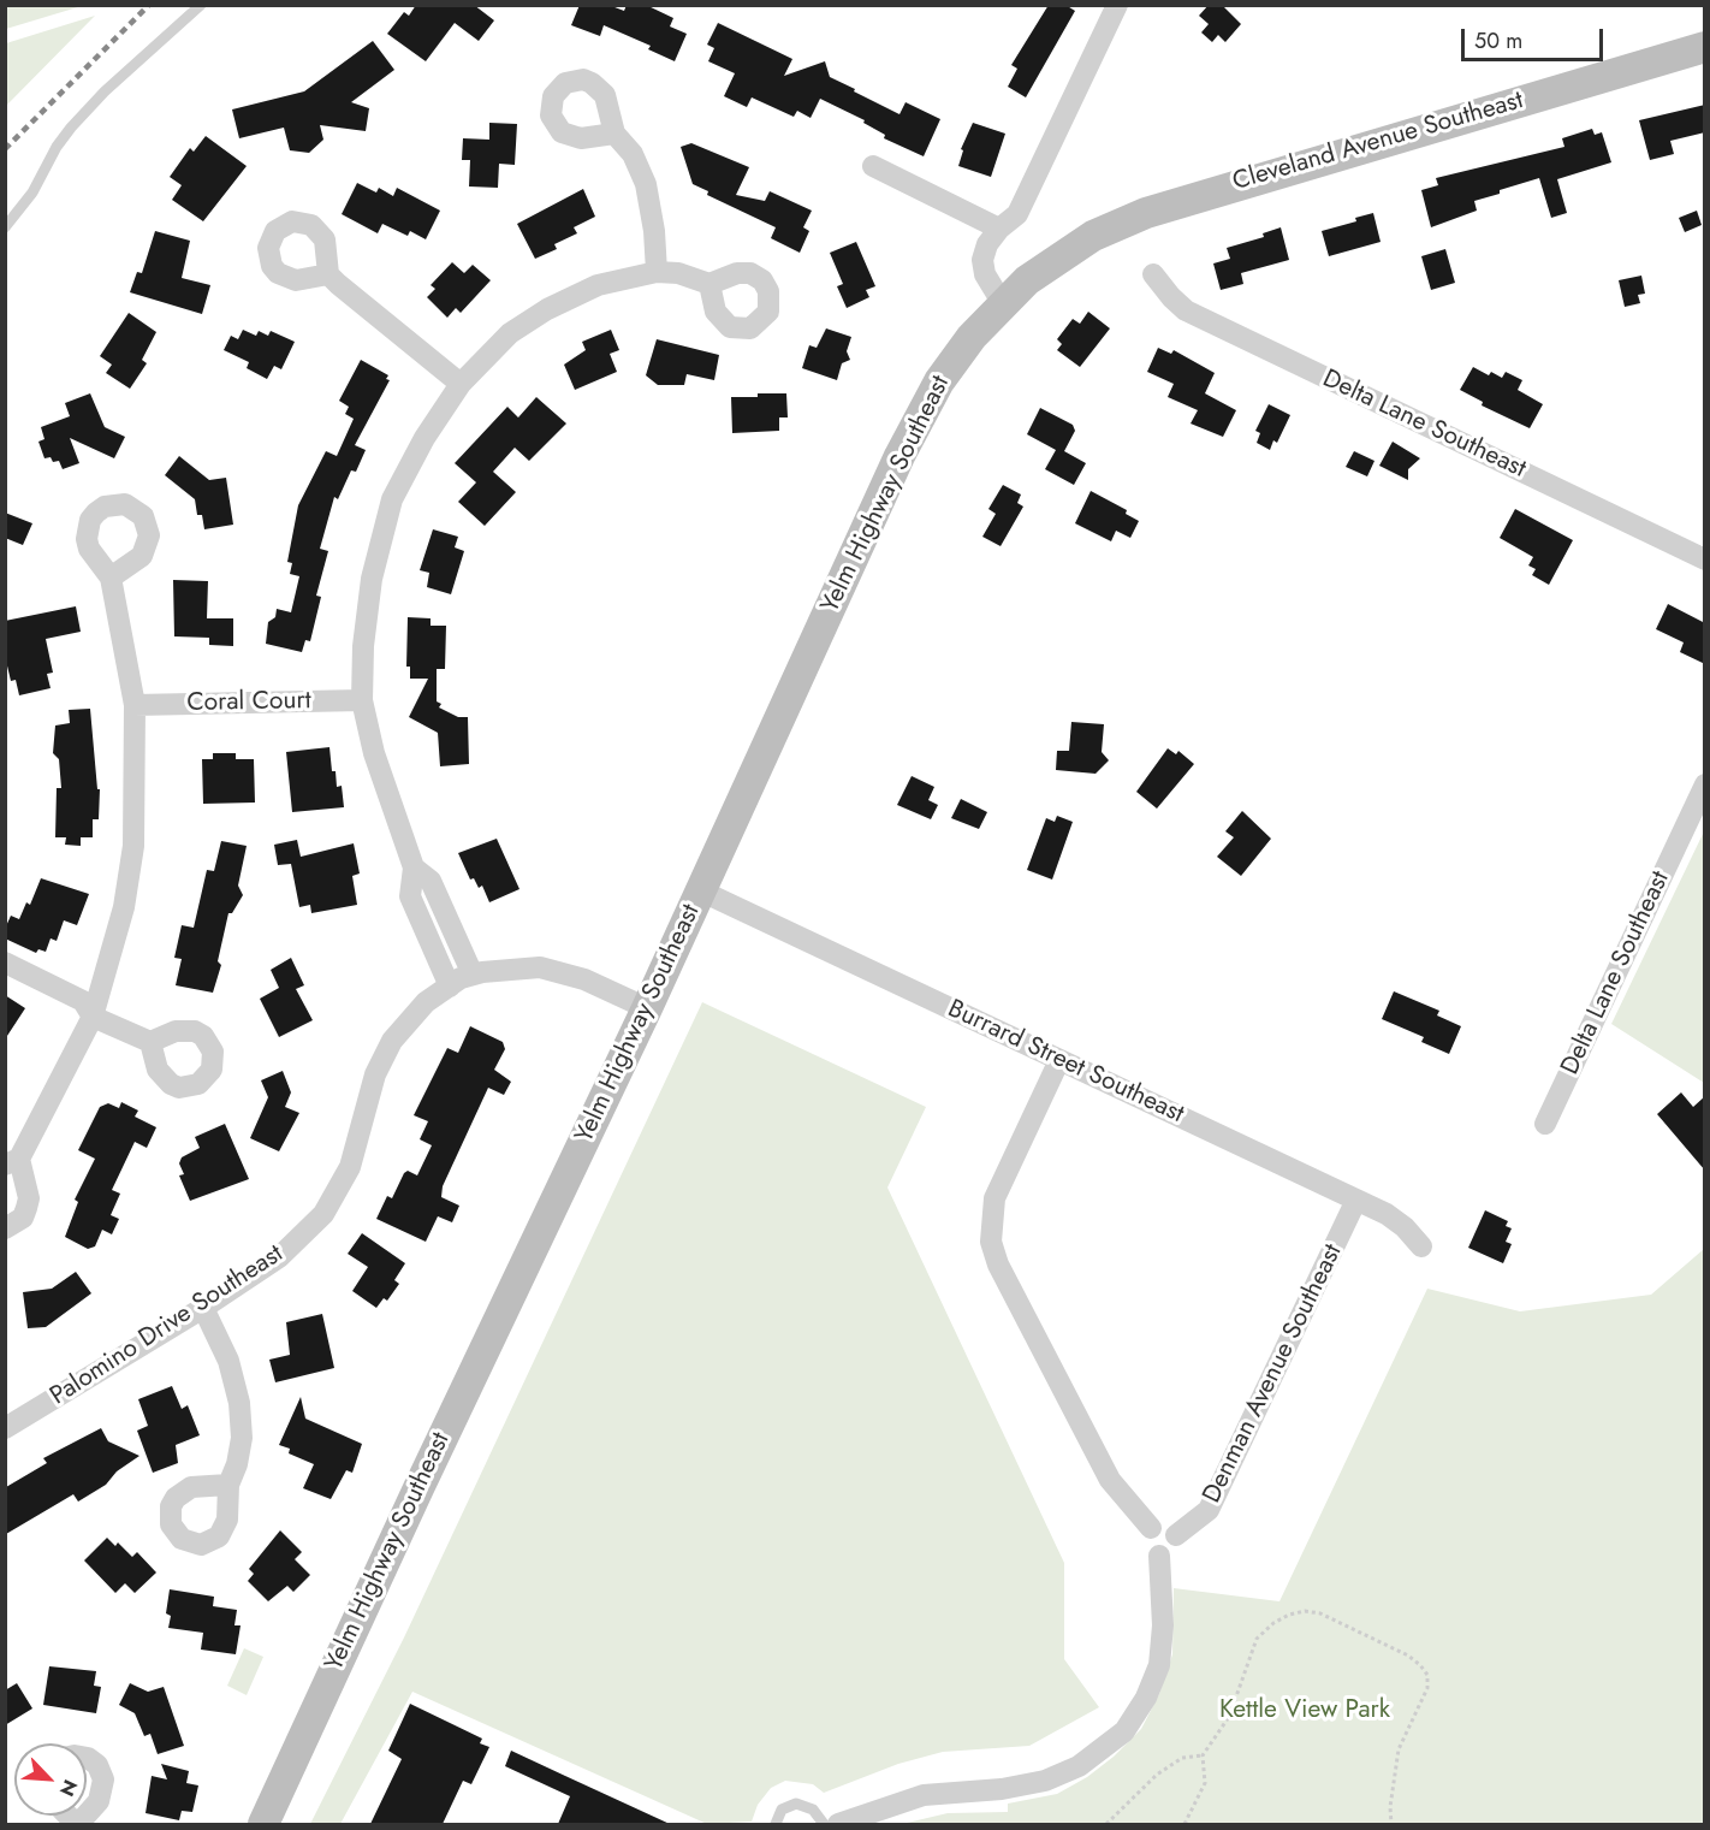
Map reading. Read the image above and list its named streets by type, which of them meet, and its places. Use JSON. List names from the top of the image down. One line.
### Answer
{"streets":{"main road":["Cleveland Avenue Southeast","Yelm Highway Southeast"],"street":["Delta Lane Southeast","Coral Court","Burrard Street Southeast","Palomino Drive Southeast","Denman Avenue Southeast"]},"crossings":[["Cleveland Avenue Southeast","Yelm Highway Southeast"],["Yelm Highway Southeast","Burrard Street Southeast"],["Yelm Highway Southeast","Palomino Drive Southeast"],["Burrard Street Southeast","Denman Avenue Southeast"]],"parks":["Kettle View Park"],"scale_bar":"50 m","north":"bottom right"}
